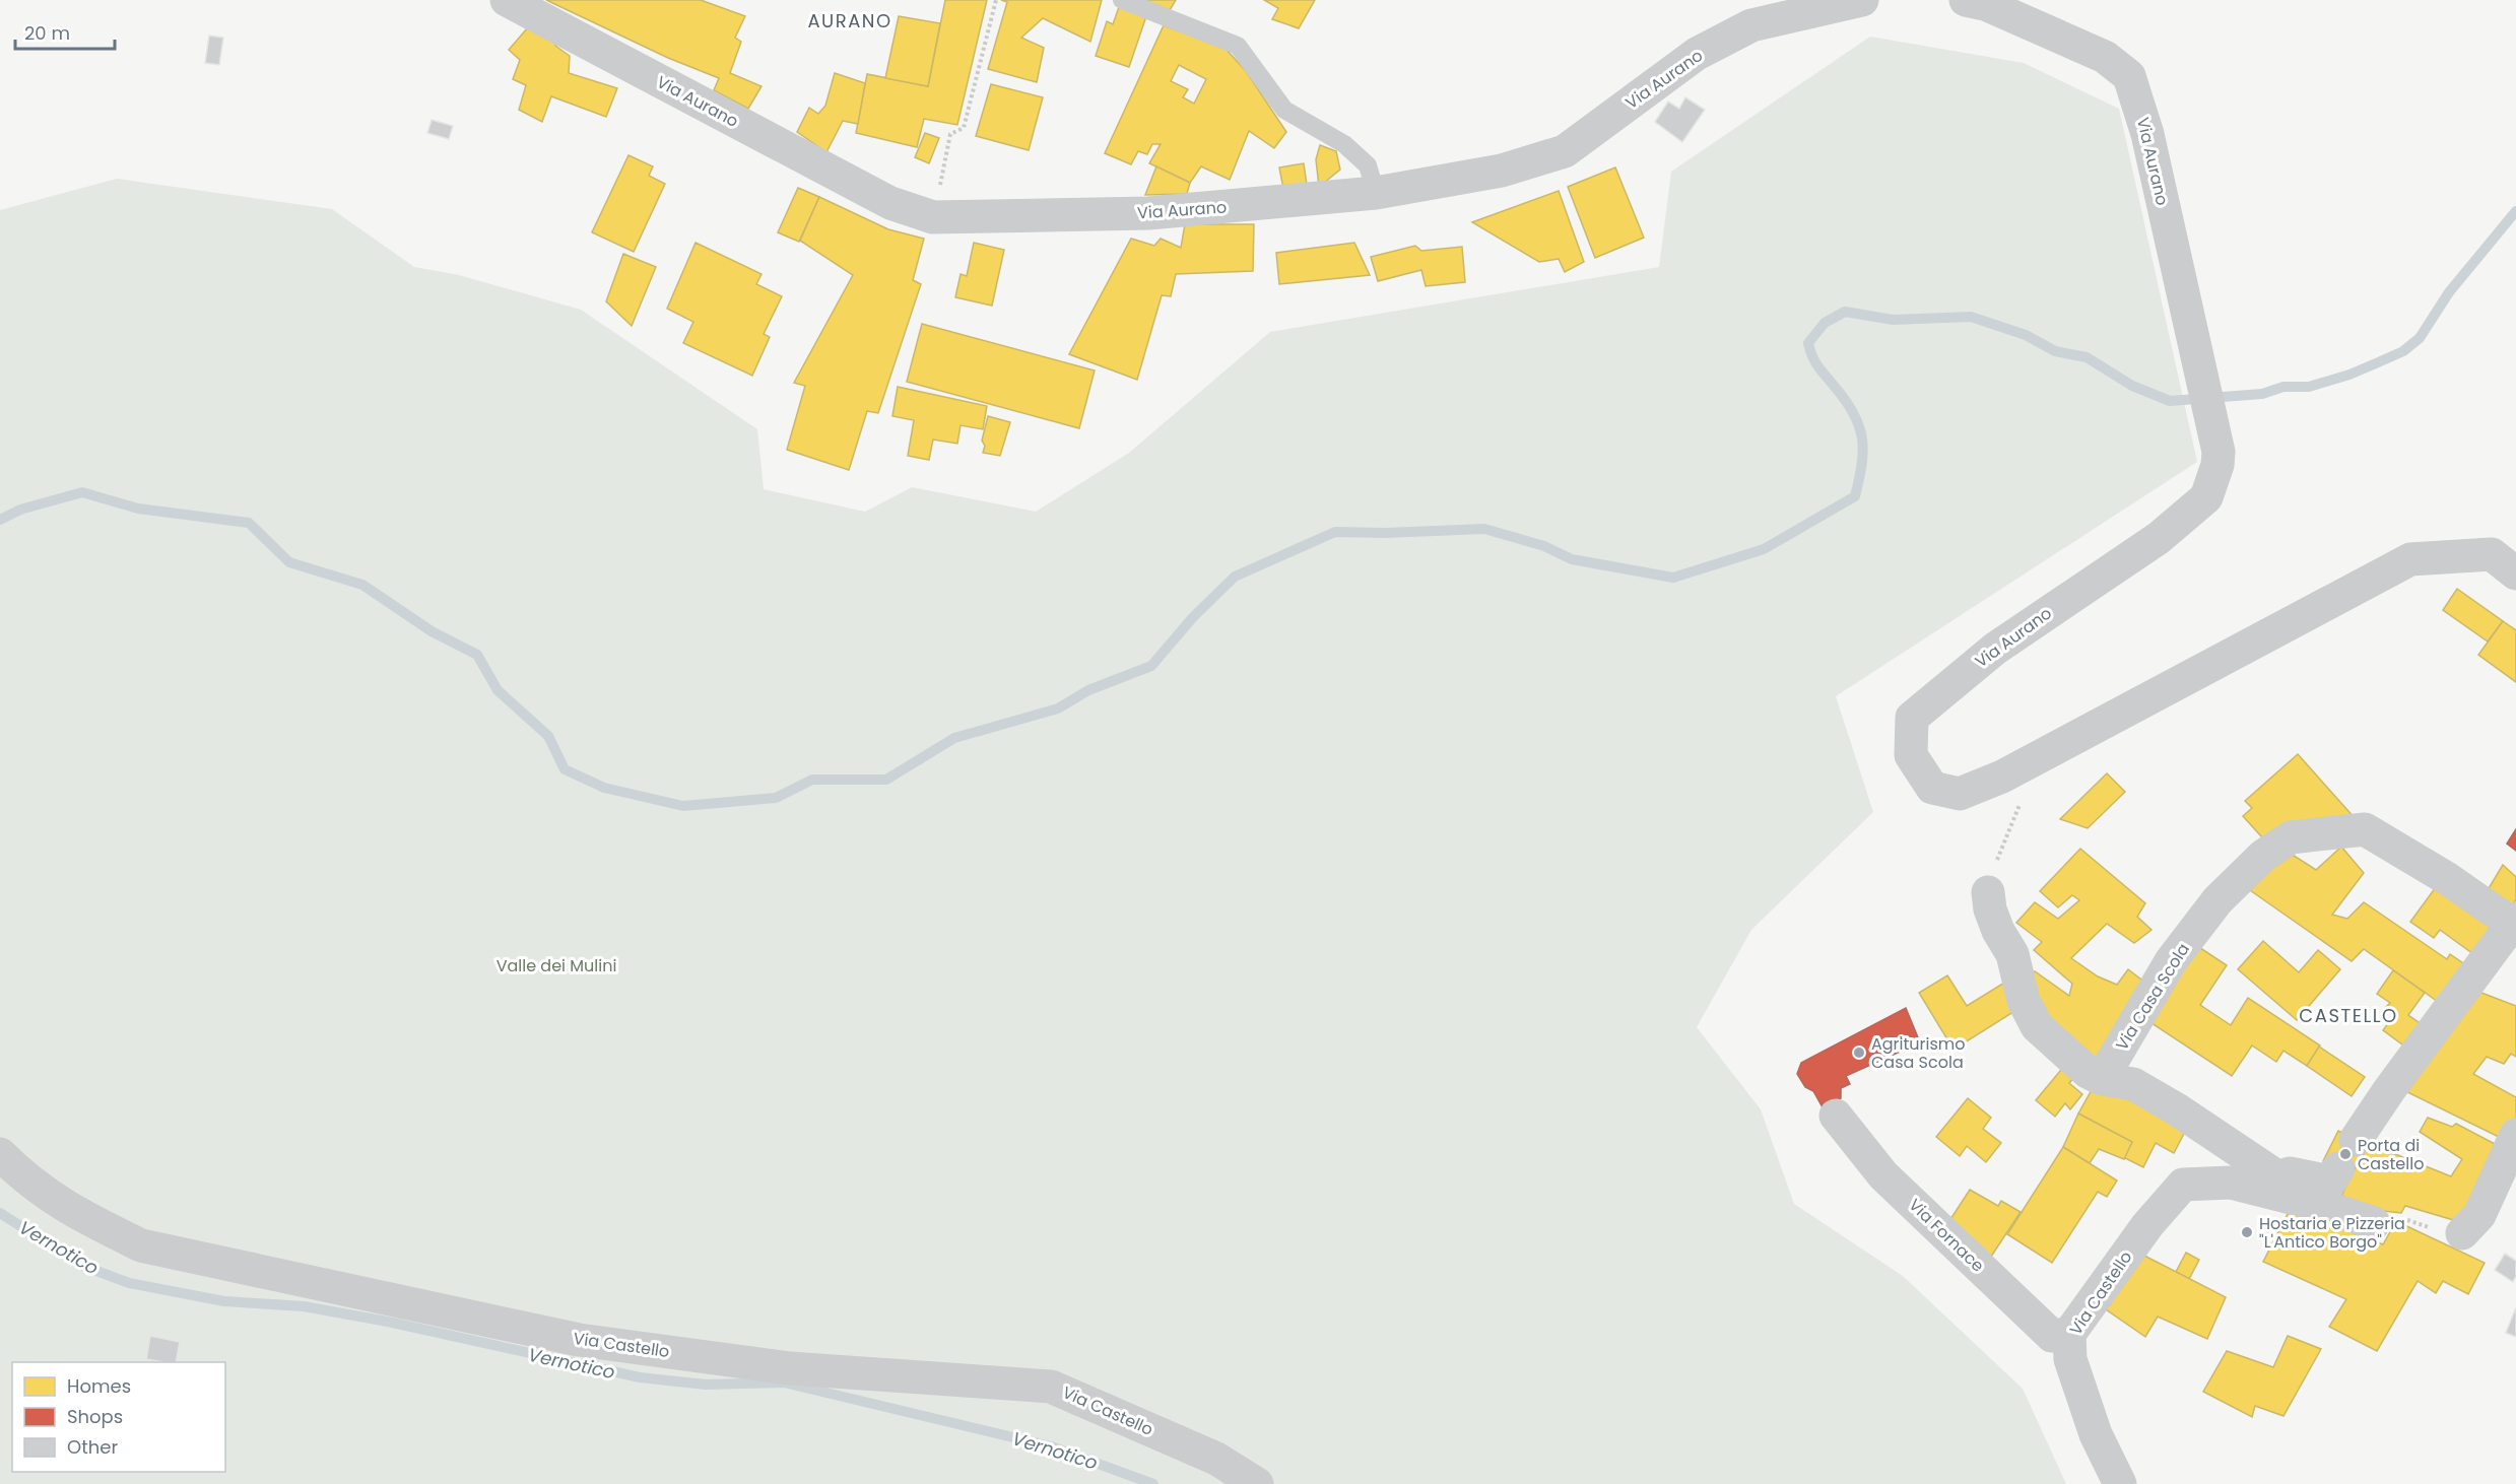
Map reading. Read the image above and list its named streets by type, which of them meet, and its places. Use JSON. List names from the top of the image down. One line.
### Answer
{"streets":{"street":["Via Aurano","Via Casa Scola","Via Fornace","Via Castello"]},"crossings":[["Via Fornace","Via Castello"]],"districts":["AURANO","CASTELLO"],"water":["Vernotico"],"parks":["Valle dei Mulini"],"places":["Agriturismo Casa Scola","Porta di Castello","Hostaria e Pizzeria \"L'Antico Borgo\""],"legend":["Homes","Shops","Other"],"scale_bar":"20 m"}
